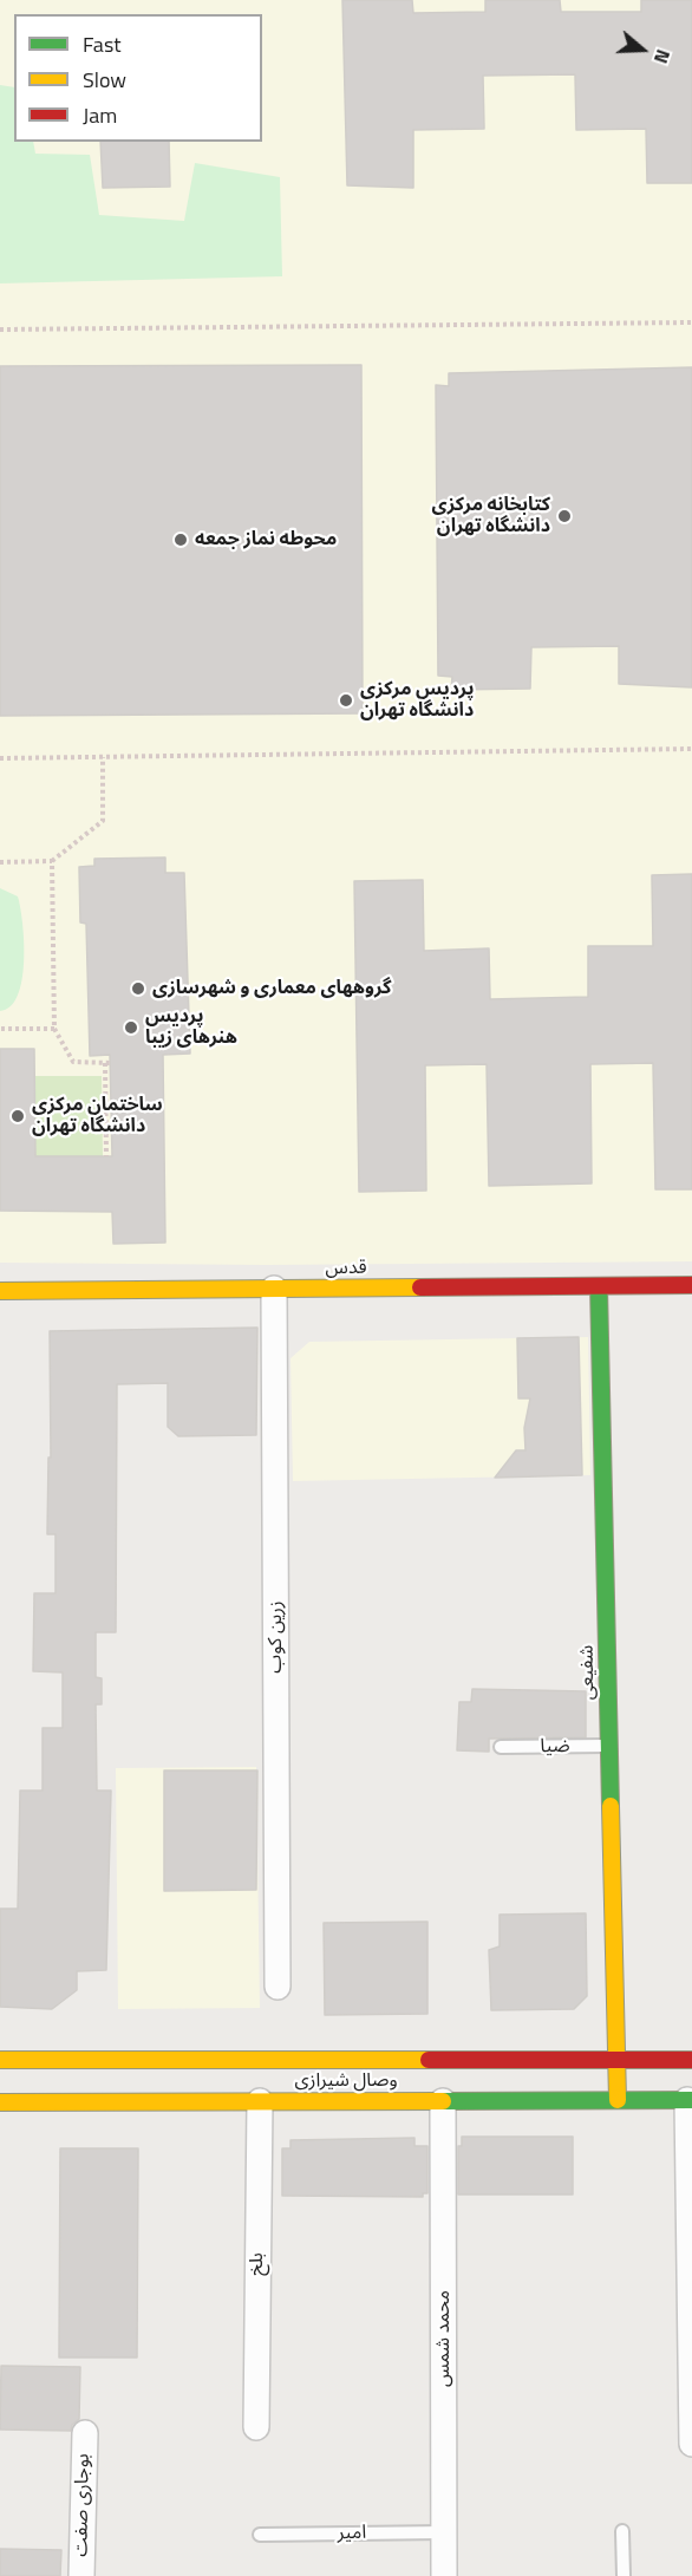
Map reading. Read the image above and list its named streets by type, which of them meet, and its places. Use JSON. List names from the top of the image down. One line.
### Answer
{"streets":{"street":["قدس","زرین کوب","شفیعی","وصال شیرازی","بلخ","محمد شمس","بوجاری صفت"],"lane":["ضیا","امیر"]},"crossings":[["قدس","زرین کوب"],["قدس","شفیعی"],["شفیعی","ضیا"],["شفیعی","وصال شیرازی"],["وصال شیرازی","بلخ"],["وصال شیرازی","محمد شمس"],["محمد شمس","امیر"]],"places":["کتابخانه مرکزی دانشگاه تهران","محوطه نماز جمعه","پردیس مرکزی دانشگاه‌ تهران","گروههای معماری و شهرسازی","پردیس هنرهای زیبا","ساختمان مرکزی دانشگاه تهران"],"legend":["Fast","Slow","Jam"],"north":"right"}
